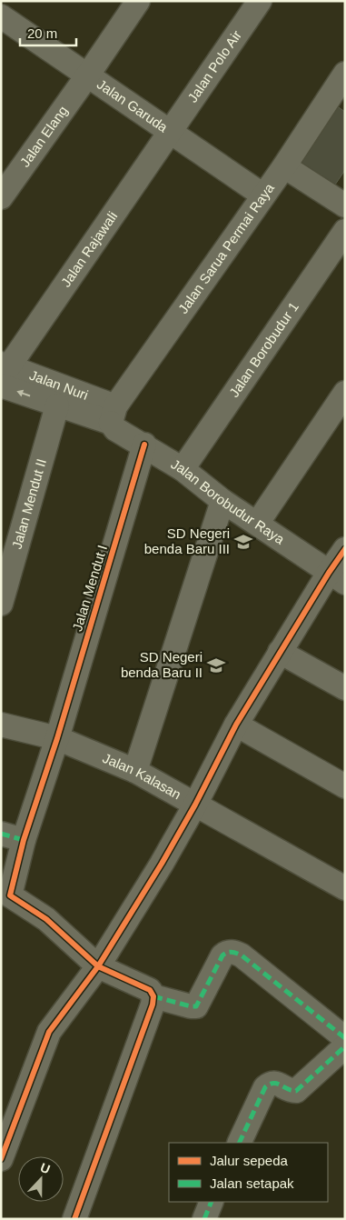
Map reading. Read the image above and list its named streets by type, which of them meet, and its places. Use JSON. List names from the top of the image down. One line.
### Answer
{"streets":{"street":["Jalan Polo Air","Jalan Garuda","Jalan Elang","Jalan Sarua Permai Raya","Jalan Rajawali","Jalan Borobudur 1","Jalan Nuri","Jalan Borobudur Raya","Jalan Mendut II","Jalan Mendut I","Jalan Kalasan"]},"crossings":[["Jalan Polo Air","Jalan Garuda"],["Jalan Polo Air","Jalan Rajawali"],["Jalan Garuda","Jalan Elang"],["Jalan Garuda","Jalan Sarua Permai Raya"],["Jalan Garuda","Jalan Rajawali"],["Jalan Sarua Permai Raya","Jalan Nuri"],["Jalan Sarua Permai Raya","Jalan Borobudur Raya"],["Jalan Rajawali","Jalan Nuri"],["Jalan Borobudur 1","Jalan Borobudur Raya"],["Jalan Nuri","Jalan Borobudur Raya"],["Jalan Nuri","Jalan Mendut II"],["Jalan Borobudur Raya","Jalan Mendut I"],["Jalan Mendut I","Jalan Kalasan"]],"places":{"school or university":["SD Negeri benda Baru III","SD Negeri benda Baru II"]},"legend":["Jalur sepeda","Jalan setapak"],"scale_bar":"20 m","north":"top"}
